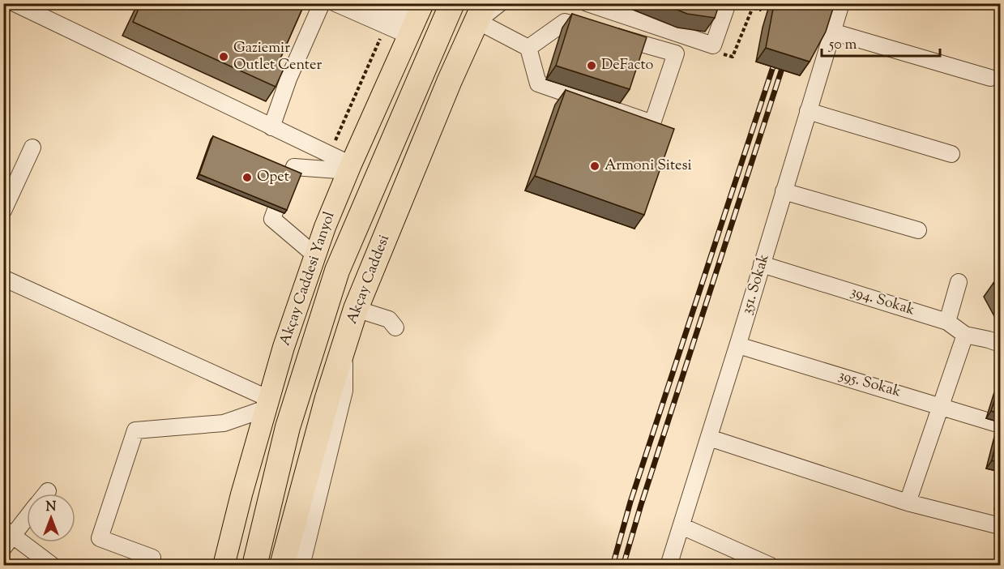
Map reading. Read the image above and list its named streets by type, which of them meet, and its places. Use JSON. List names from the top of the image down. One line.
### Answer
{"streets":{"highway":["Akçay Caddesi"],"main road":["Akçay Caddesi Yanyol"],"street":["351. Sokak","394. Sokak","395. Sokak"]},"crossings":[["351. Sokak","394. Sokak"],["351. Sokak","395. Sokak"]],"places":["Gaziemir Outlet Center","DeFacto","Armoni Sitesi","Opet"],"scale_bar":"50 m","north":"top"}
